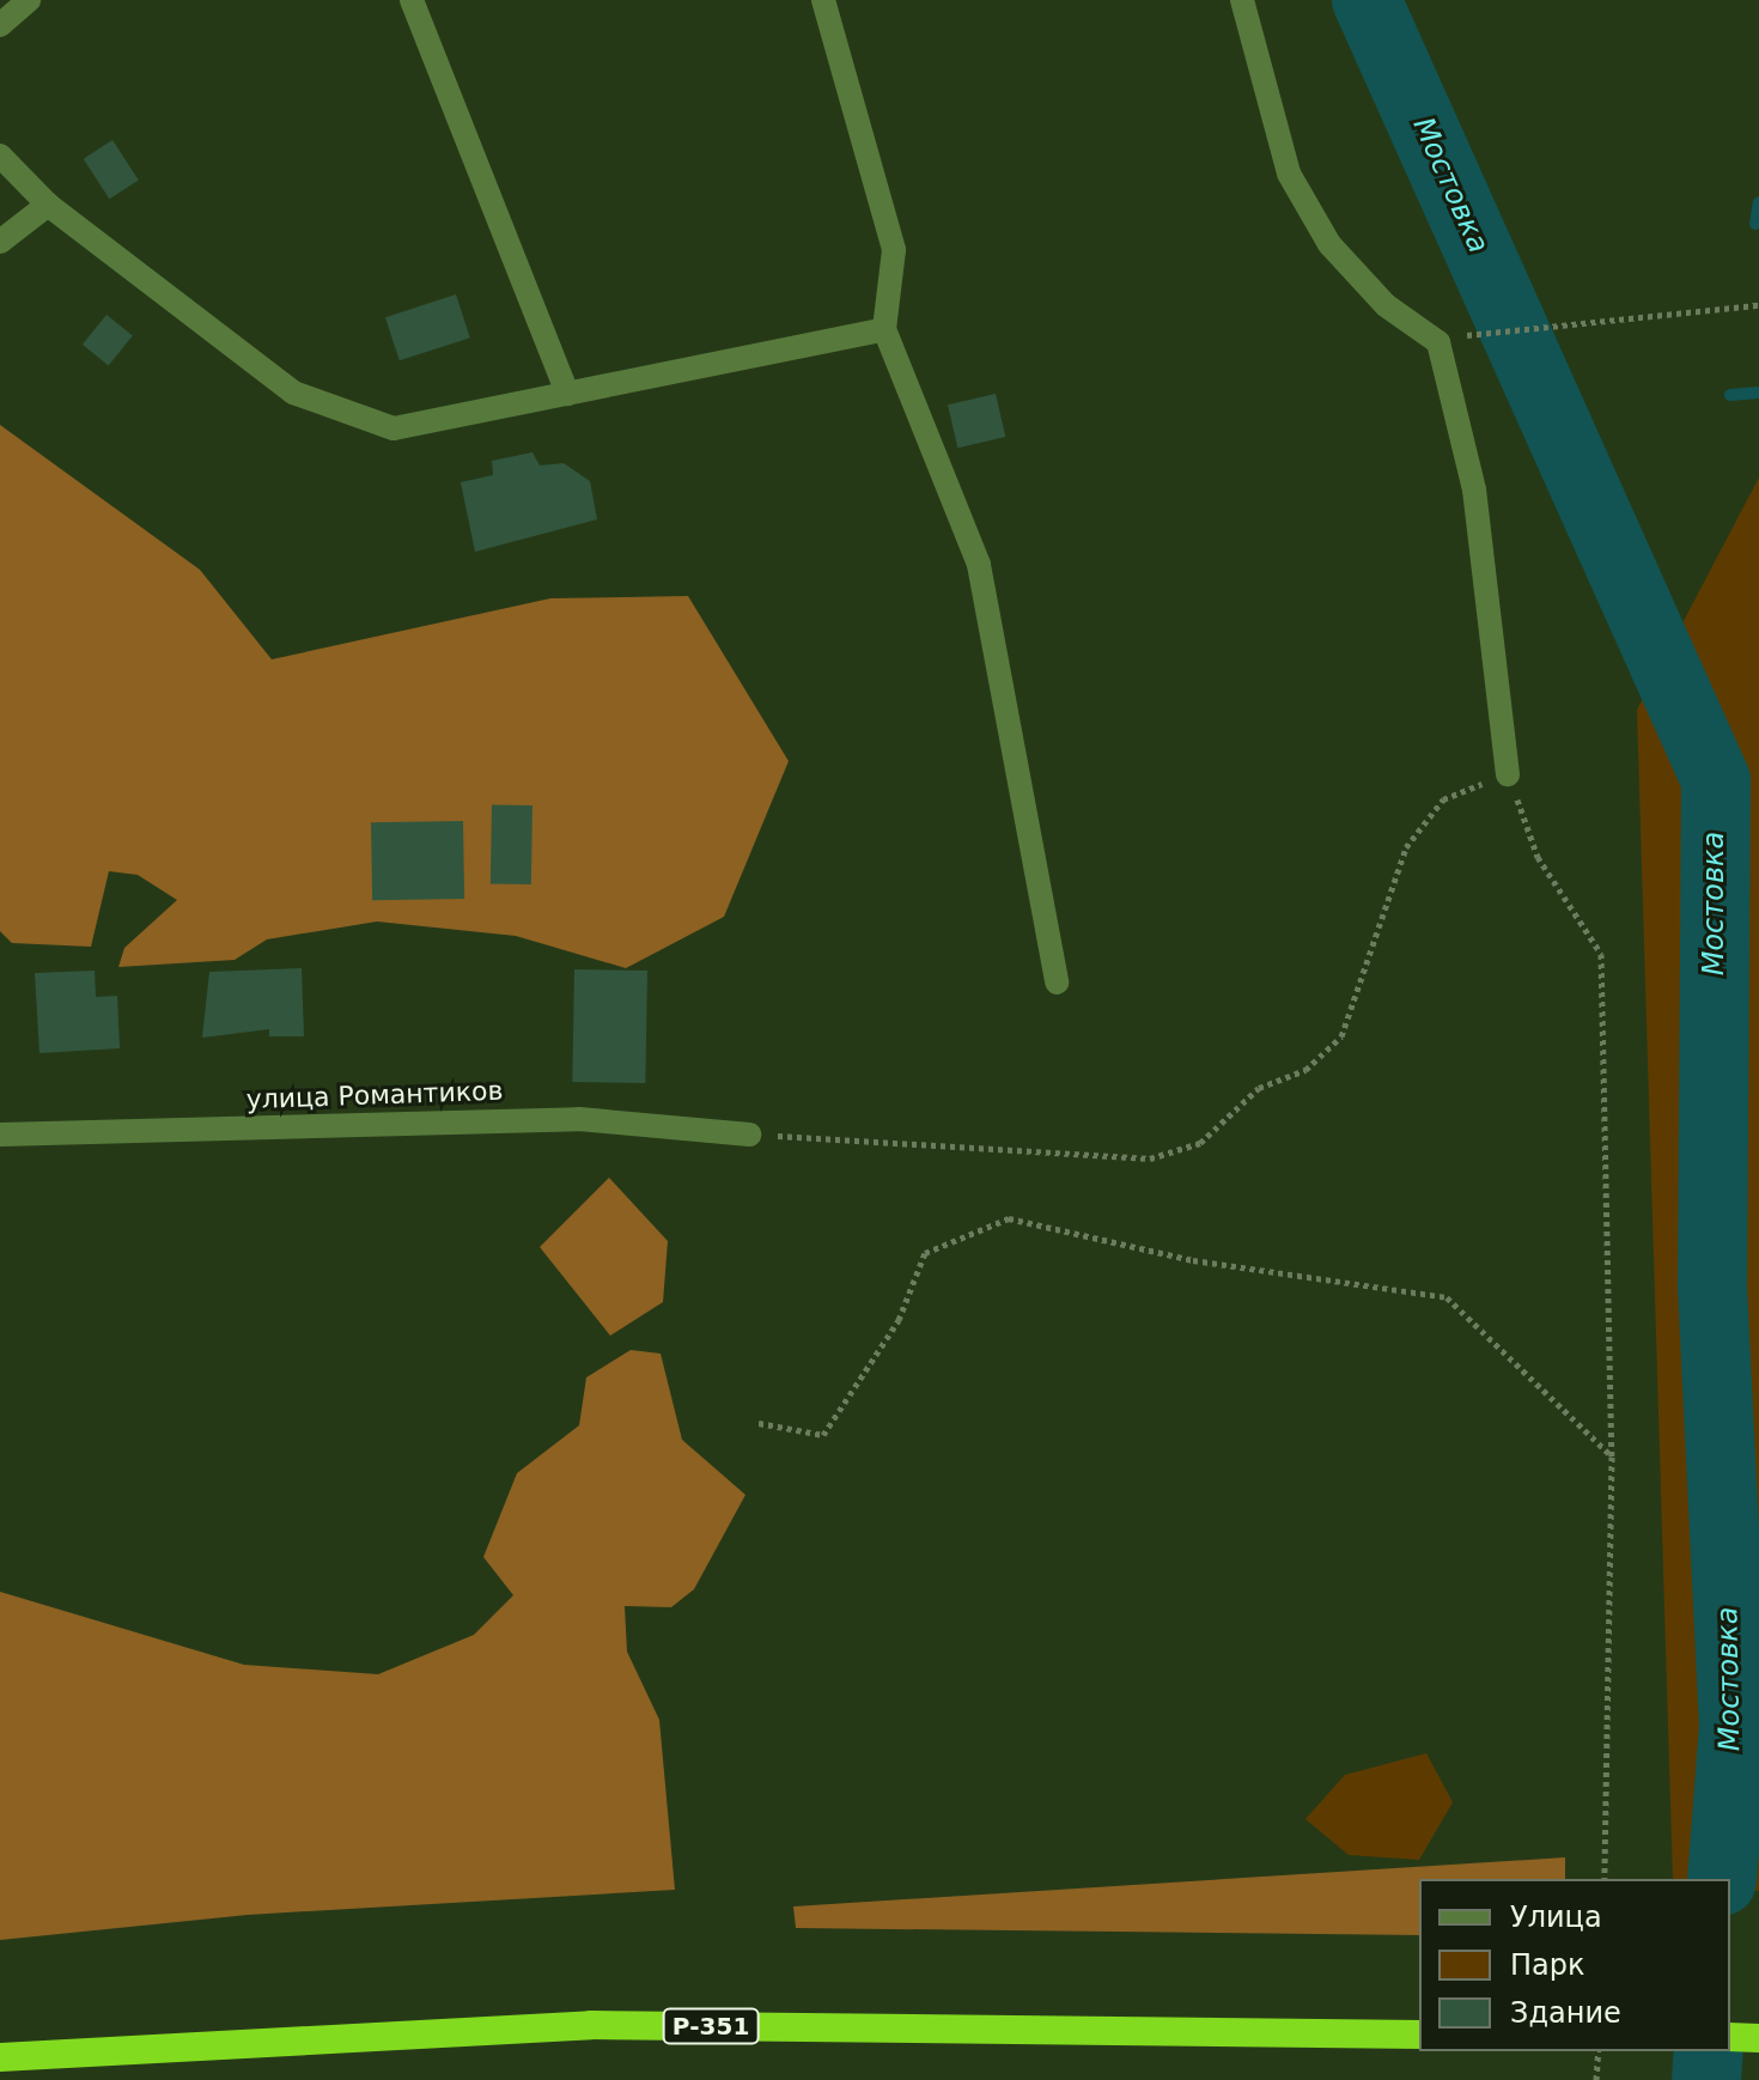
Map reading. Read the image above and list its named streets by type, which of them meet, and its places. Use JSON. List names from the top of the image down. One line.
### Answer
{"streets":{"highway":["Р-351"],"street":["улица Романтиков"]},"water":["Мостовка"],"legend":["Улица","Парк","Здание"]}
